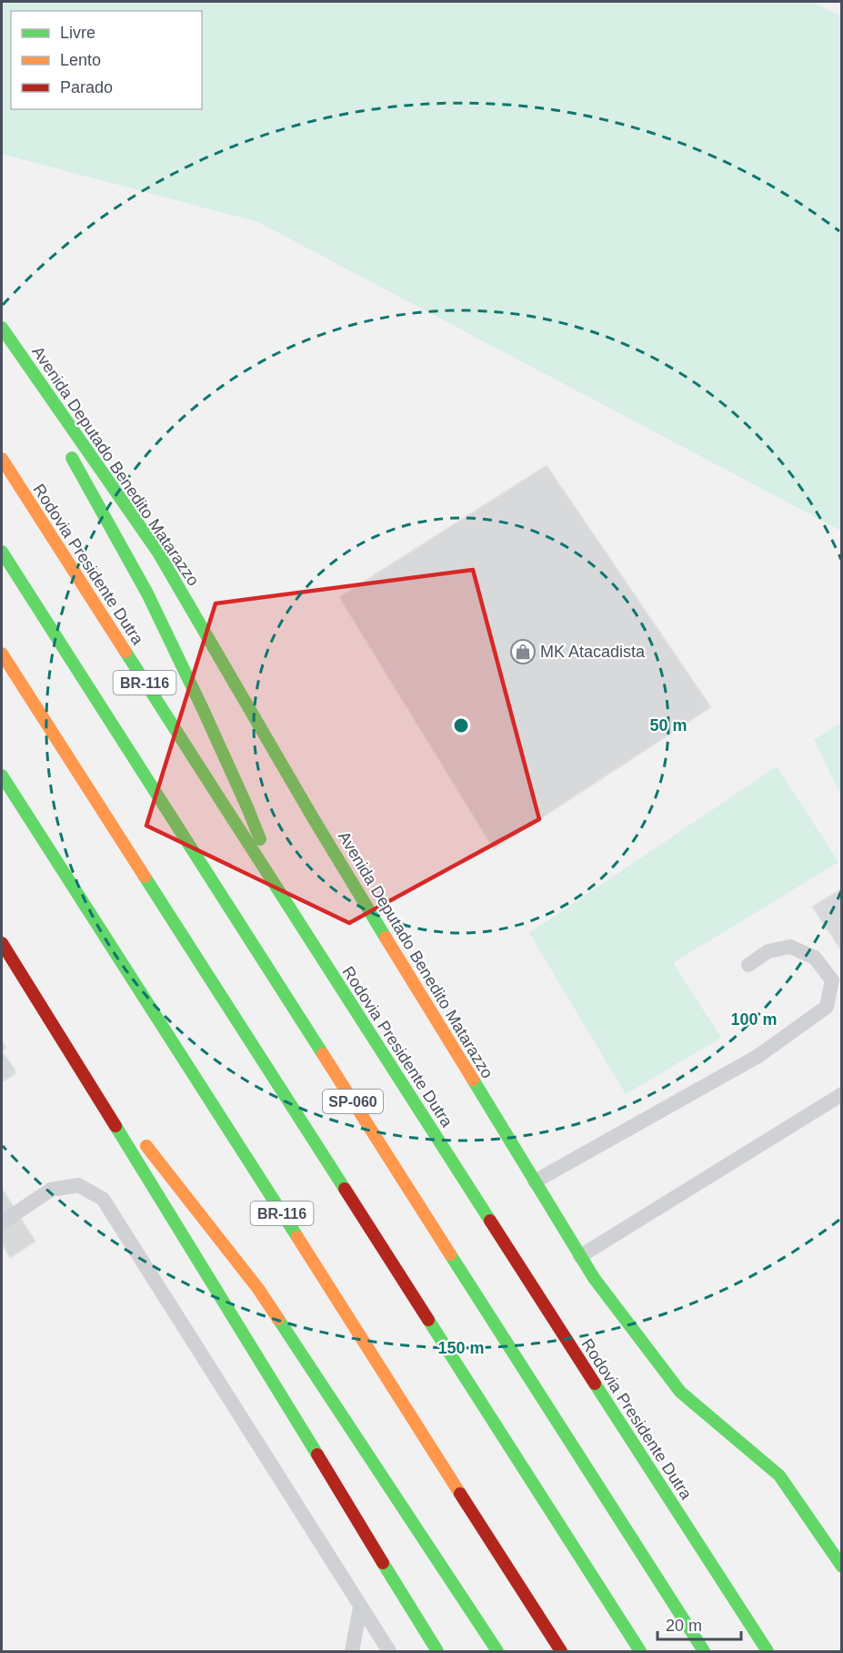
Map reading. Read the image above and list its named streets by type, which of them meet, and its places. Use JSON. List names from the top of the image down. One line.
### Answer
{"streets":{"main road":["Avenida Deputado Benedito Matarazzo","Rodovia Presidente Dutra","BR-116","SP-060"]},"places":{"shop":["MK Atacadista"]},"legend":["Livre","Lento","Parado"],"scale_bar":"20 m","rings":["50 m","100 m","150 m"]}
